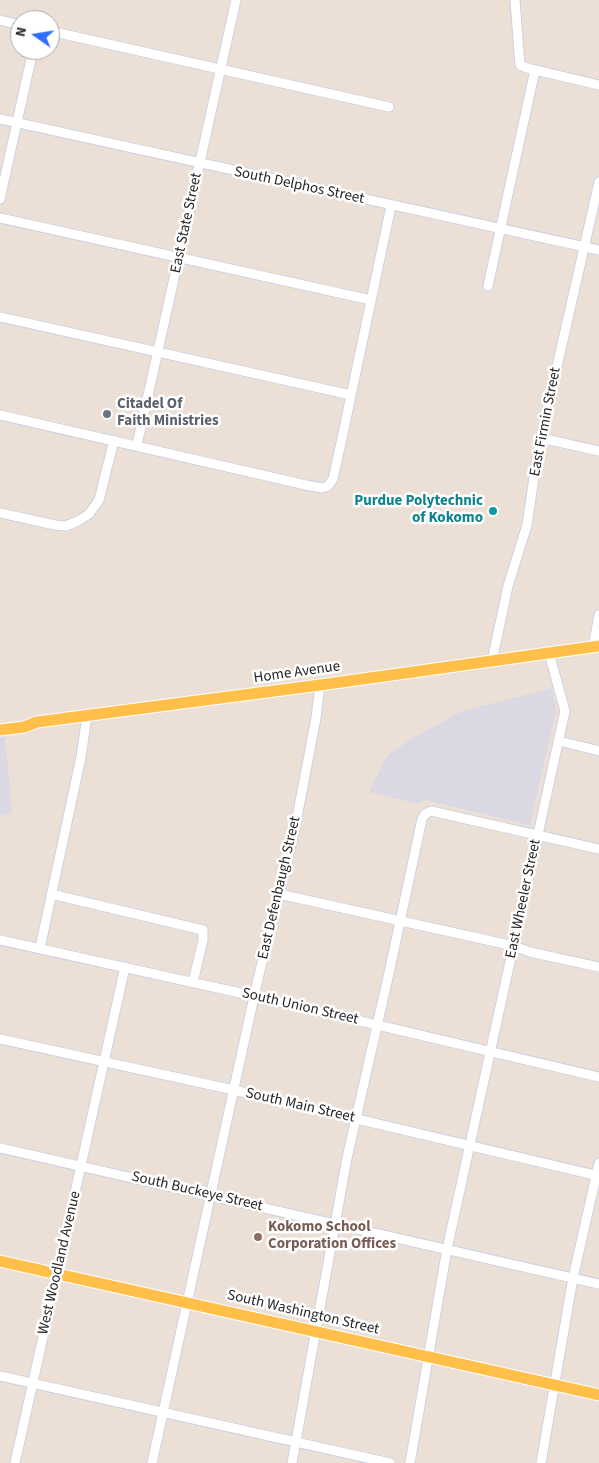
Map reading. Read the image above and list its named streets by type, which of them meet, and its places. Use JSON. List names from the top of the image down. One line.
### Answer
{"streets":{"main road":["Home Avenue","South Washington Street"],"street":["South Delphos Street","East State Street","East Firmin Street","East Defenbaugh Street","East Wheeler Street","South Union Street","South Main Street","South Buckeye Street","West Woodland Avenue"]},"crossings":[["South Delphos Street","East State Street"],["South Delphos Street","East Firmin Street"],["East Firmin Street","Home Avenue"],["Home Avenue","East Defenbaugh Street"],["Home Avenue","East Wheeler Street"],["East Defenbaugh Street","South Union Street"],["East Defenbaugh Street","South Main Street"],["East Defenbaugh Street","South Buckeye Street"],["East Defenbaugh Street","South Washington Street"],["East Wheeler Street","South Union Street"],["East Wheeler Street","South Main Street"],["East Wheeler Street","South Buckeye Street"],["East Wheeler Street","South Washington Street"],["South Union Street","West Woodland Avenue"],["South Main Street","West Woodland Avenue"],["South Buckeye Street","West Woodland Avenue"],["West Woodland Avenue","South Washington Street"]],"places":["Citadel Of Faith Ministries","Purdue Polytechnic of Kokomo","Kokomo School Corporation Offices"],"north":"left"}
